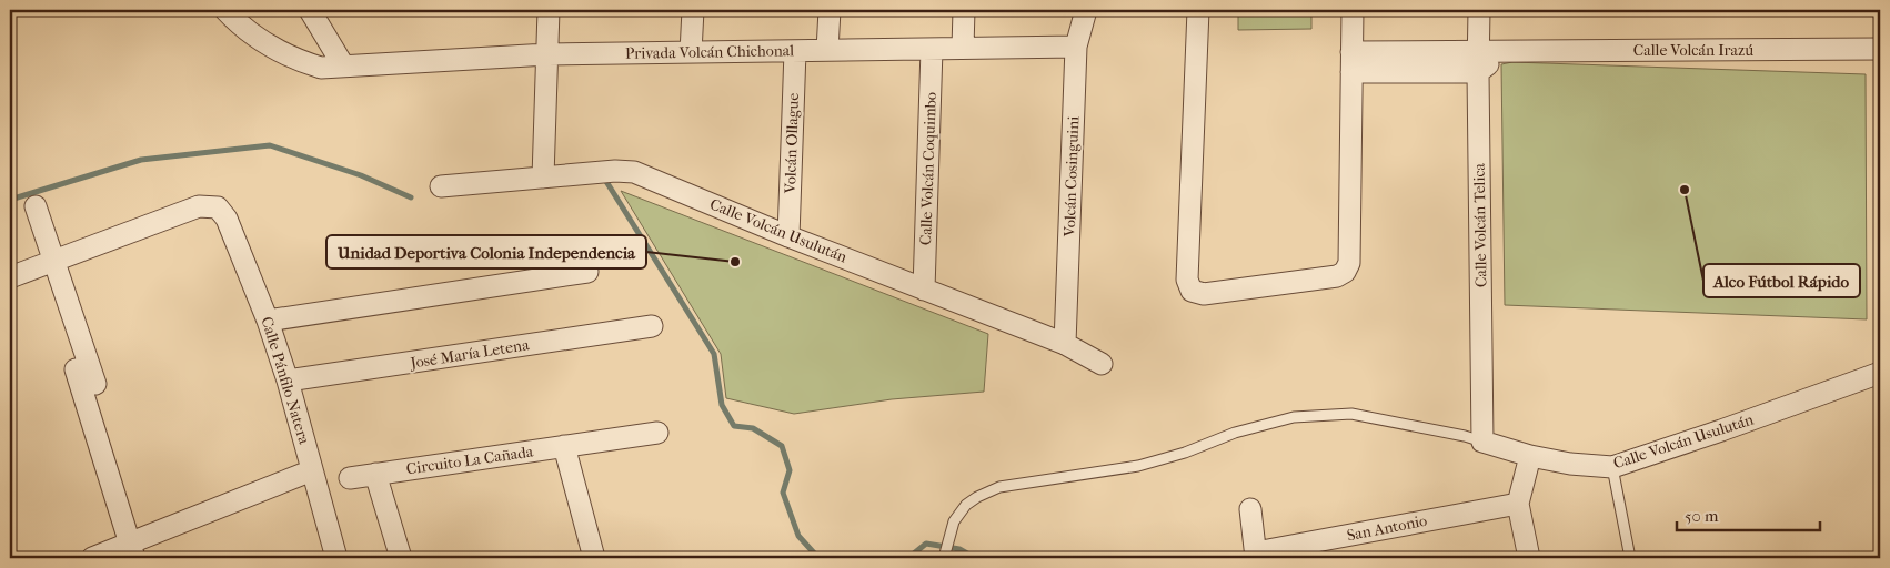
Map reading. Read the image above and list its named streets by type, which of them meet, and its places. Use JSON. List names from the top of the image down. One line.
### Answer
{"streets":{"street":["Calle Volcán Irazú","Privada Volcán Chichonal","Volcán Ollague","Calle Volcán Coquimbo","Volcán Cosinguini","Calle Volcán Telica","Calle Volcán Usulután","José María Letena","Calle Pánfilo Natera","Circuito La Cañada","San Antonio"]},"crossings":[["Calle Volcán Irazú","Calle Volcán Telica"],["Privada Volcán Chichonal","Volcán Ollague"],["Privada Volcán Chichonal","Calle Volcán Coquimbo"],["Privada Volcán Chichonal","Volcán Cosinguini"],["Volcán Ollague","Calle Volcán Usulután"],["Calle Volcán Coquimbo","Calle Volcán Usulután"],["Volcán Cosinguini","Calle Volcán Usulután"],["Calle Volcán Telica","Calle Volcán Usulután"],["José María Letena","Calle Pánfilo Natera"]],"places":["Alco Fútbol Rápido","Unidad Deportiva Colonia Independencia"],"scale_bar":"50 m"}
